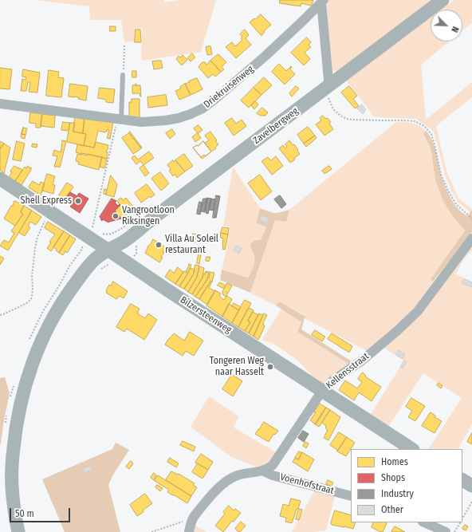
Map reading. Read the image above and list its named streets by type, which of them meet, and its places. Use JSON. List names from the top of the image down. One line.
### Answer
{"streets":{"main road":["Zavelbergweg","Bilzersteenweg"],"street":["Driekruisenweg","Kellensstraat","Voenhofstraat"]},"crossings":[["Driekruisenweg","Zavelbergweg"],["Zavelbergweg","Bilzersteenweg"],["Bilzersteenweg","Kellensstraat"],["Kellensstraat","Voenhofstraat"]],"places":["Shell Express","Vangrootloon Riksingen","Villa Au Soleil restaurant","Tongeren Weg naar Hasselt"],"legend":["Homes","Shops","Industry","Other"],"scale_bar":"50 m","north":"bottom right"}
